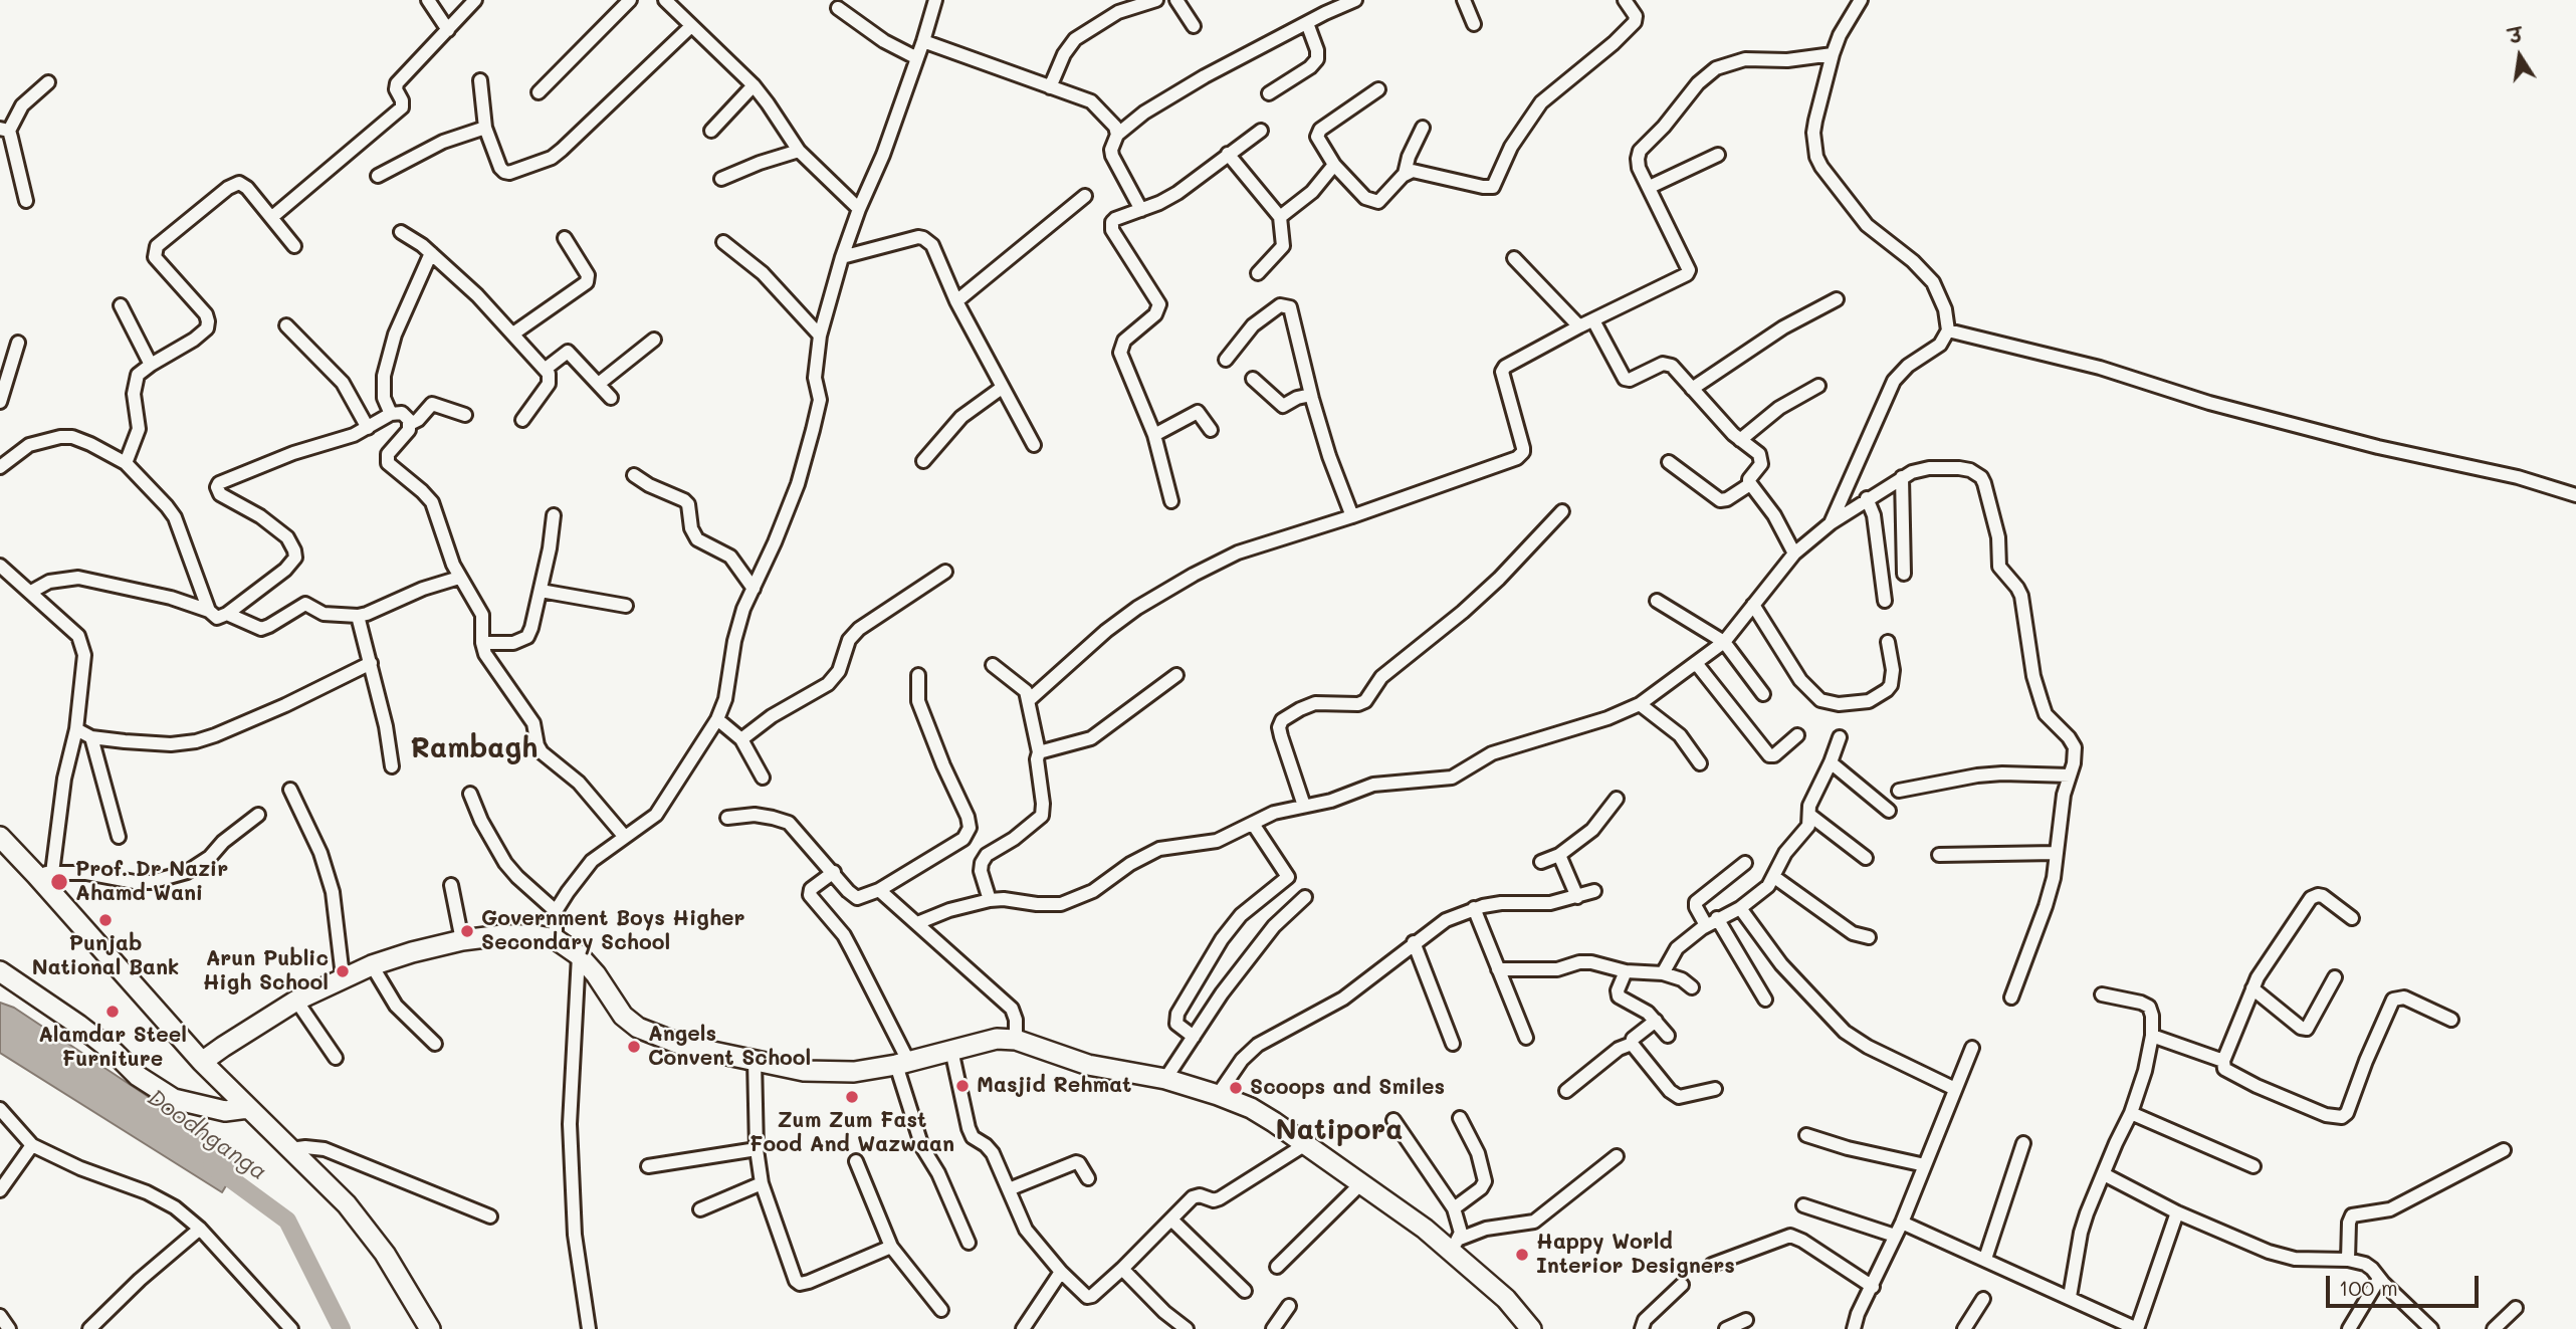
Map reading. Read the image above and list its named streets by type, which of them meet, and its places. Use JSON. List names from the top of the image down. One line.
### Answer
{"districts":["Rambagh","Natipora"],"water":["Doodhganga"],"places":["Prof. Dr Nazir Ahamd Wani","Punjab National Bank","Government Boys Higher Secondary School","Arun Public High School","Alamdar Steel Furniture","Angels Convent School","Masjid Rehmat","Scoops and Smiles","Zum Zum Fast Food And Wazwaan","Happy World Interior Designers"],"scale_bar":"100 m","north":"top"}
